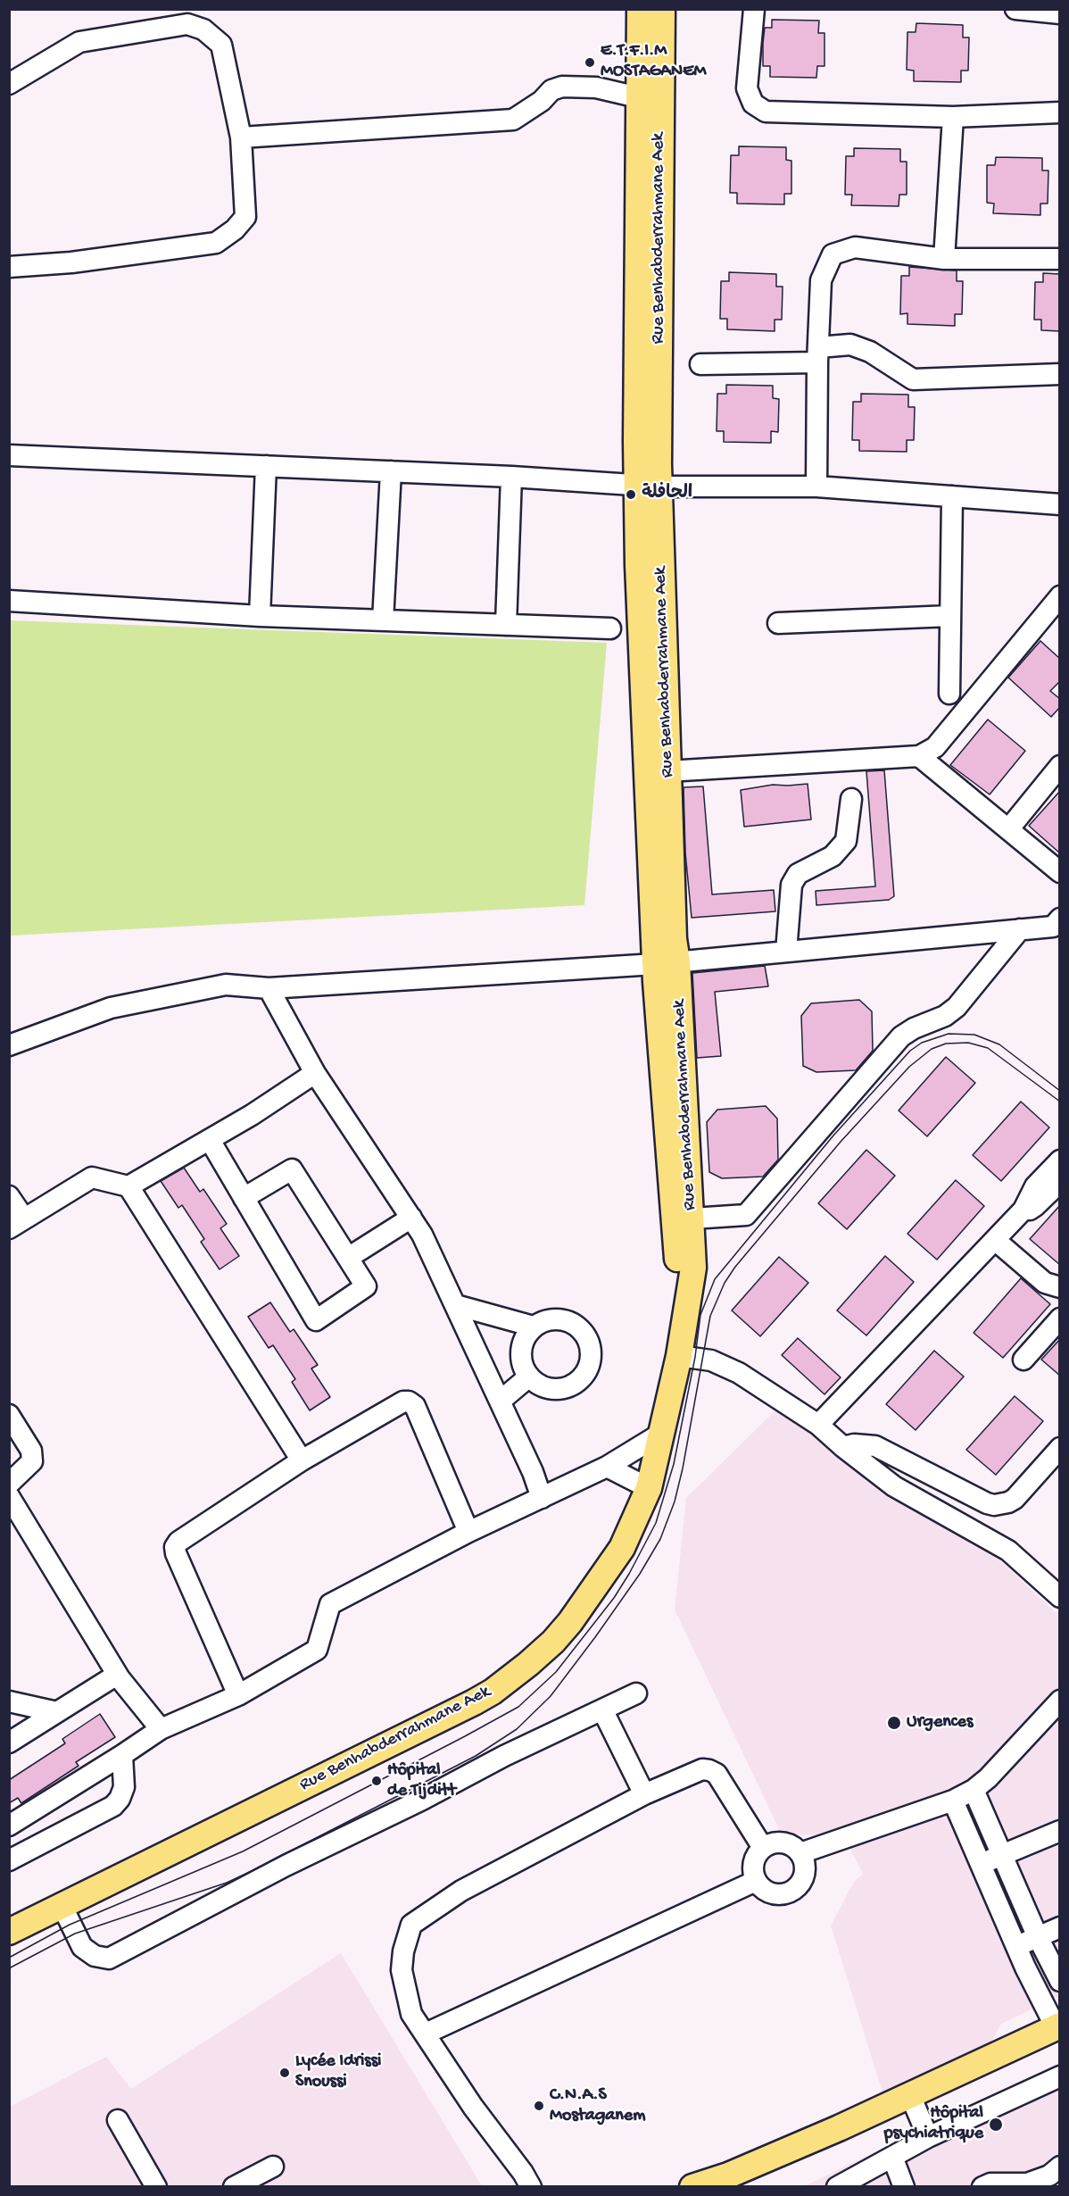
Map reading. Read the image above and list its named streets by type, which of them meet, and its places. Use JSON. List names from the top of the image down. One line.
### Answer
{"streets":{"main road":["Rue Benhabderrahmane Aek"]},"places":["E.T.F.I.M MOSTAGANEM","الحافلة","Urgences","Hôpital de Tijditt","Lycée Idrissi Snoussi","C.N.A.S Mostaganem","Hôpital psychiatrique"]}
